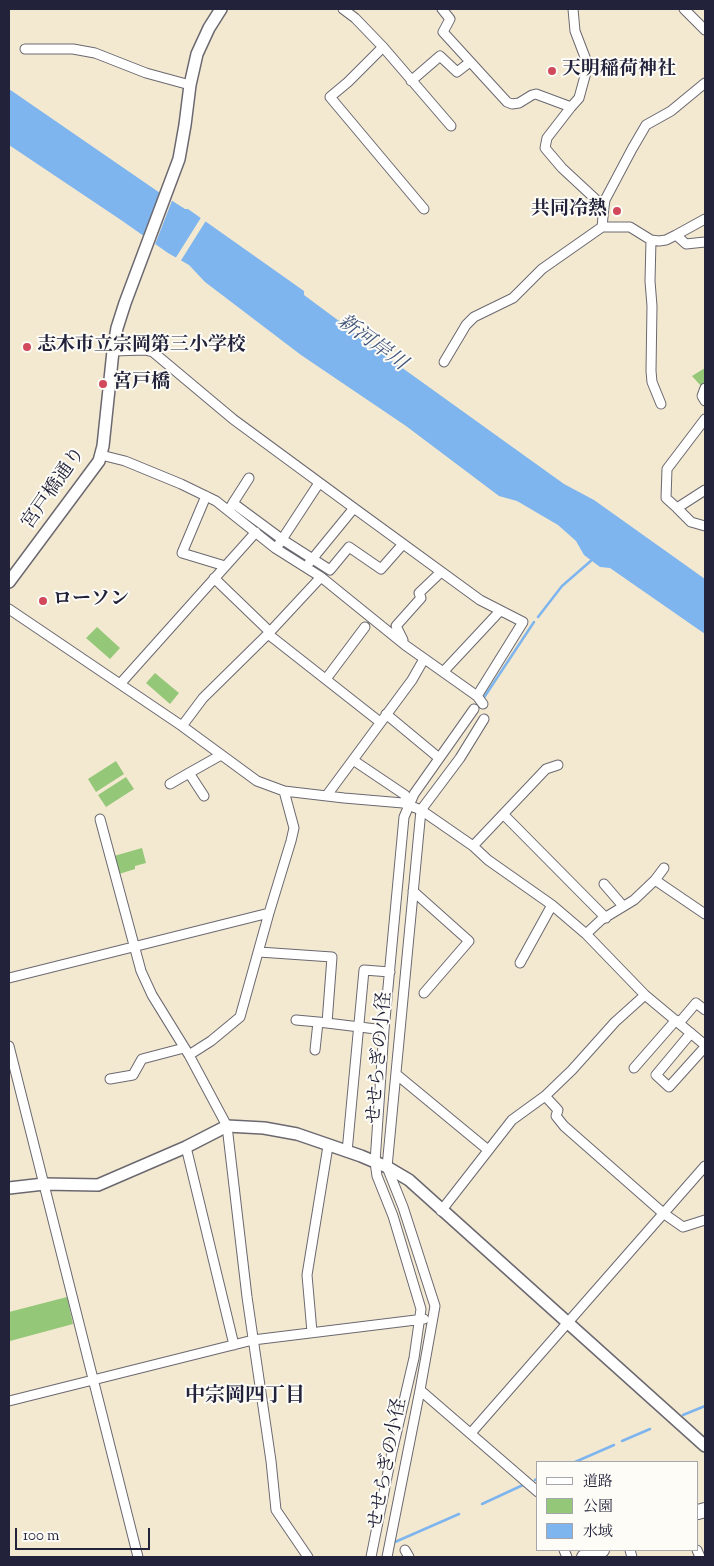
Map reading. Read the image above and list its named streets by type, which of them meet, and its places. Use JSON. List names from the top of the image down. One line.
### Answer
{"streets":{"street":["宮戸橋通り","せせらぎの小径"]},"districts":["中宗岡四丁目"],"water":["新河岸川"],"places":["天明稲荷神社","共同冷熱","志木市立宗岡第三小学校","宮戸橋","ローソン"],"legend":["道路","公園","水域"],"scale_bar":"100 m"}
